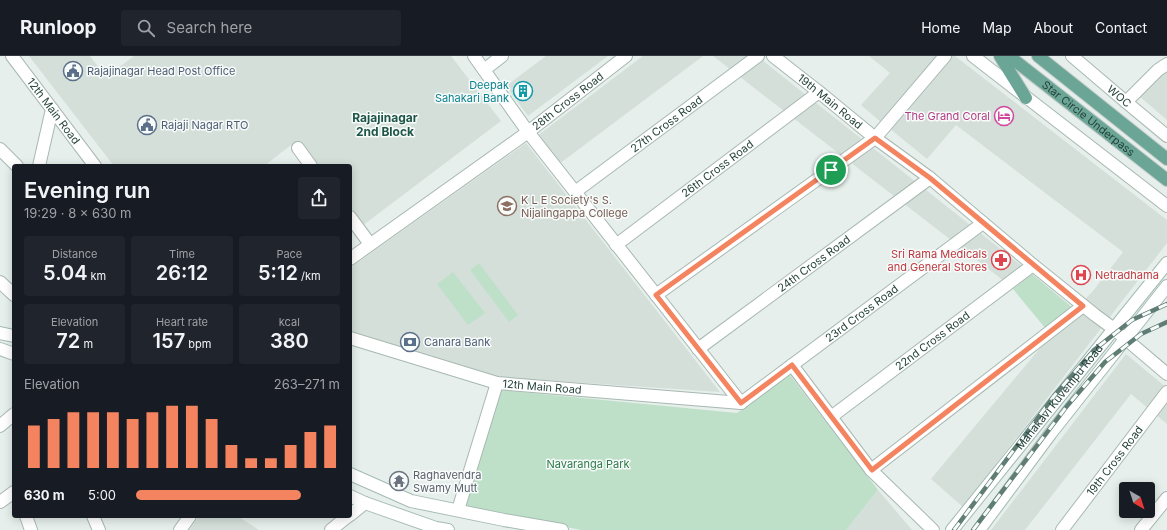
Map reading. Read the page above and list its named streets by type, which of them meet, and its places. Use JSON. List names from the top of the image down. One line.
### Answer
{"streets":{"main road":["Star Circle Underpass"],"street":["WOC","28th Cross Road","19th Main Road","12th Main Road","27th Cross Road","26th Cross Road","24th Cross Road","23rd Cross Road","22nd Cross Road","Mahakavi Kuvempu Road","19th Cross Road"]},"crossings":[["19th Main Road","26th Cross Road"],["19th Main Road","24th Cross Road"],["19th Main Road","23rd Cross Road"],["19th Main Road","22nd Cross Road"],["19th Main Road","Mahakavi Kuvempu Road"],["12th Main Road","23rd Cross Road"]],"districts":["Rajajinagar 2nd Block"],"parks":["Navaranga Park"],"places":{"public building":["Rajajinagar Head Post Office","Rajaji Nagar RTO"],"building":["Deepak Sahakari Bank"],"hotel":["The Grand Coral"],"school or university":["K L E Society's S. Nijalingappa College"],"pharmacy":["Sri Rama Medicals and General Stores"],"hospital":["Netradhama"],"bank":["Canara Bank"],"temple":["Raghavendra Swamy Mutt"]},"north":"bottom right","page":{"header":"Runloop","search":"Search here","nav":["Home","Map","About","Contact"],"heading":["Evening run","19:29 · 8 × 630 m"],"stats":[["Distance","5.04 km"],["Time","26:12"],["Pace","5:12 /km"],["Elevation","72 m"],["Heart rate","157 bpm"],["kcal","380"]],"chart":["Elevation","263–271 m"],"list":[{"name":"630 m","note":"5:00"}]}}
